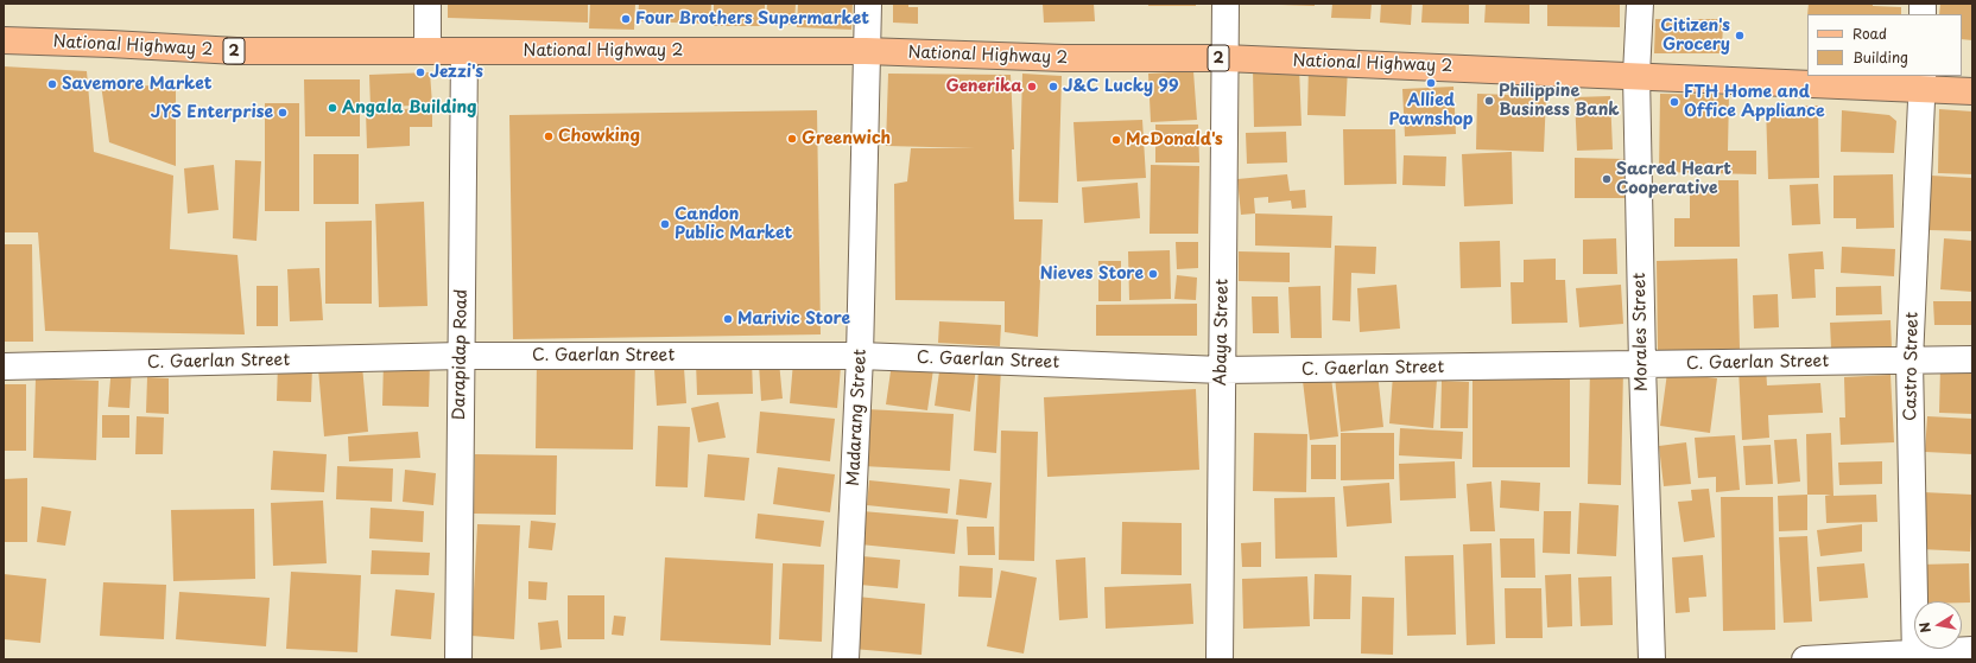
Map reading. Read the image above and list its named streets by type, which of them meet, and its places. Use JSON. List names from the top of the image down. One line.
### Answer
{"streets":{"main road":["National Highway 2","2"],"street":["Abaya Street","Morales Street","Darapidap Road","C. Gaerlan Street","Castro Street","Madarang Street"]},"crossings":[["National Highway 2","Abaya Street"],["National Highway 2","Morales Street"],["National Highway 2","Darapidap Road"],["National Highway 2","Castro Street"],["National Highway 2","Madarang Street"],["Abaya Street","C. Gaerlan Street"],["Morales Street","C. Gaerlan Street"],["Darapidap Road","C. Gaerlan Street"],["C. Gaerlan Street","Castro Street"],["C. Gaerlan Street","Madarang Street"]],"places":["Four Brothers Supermarket","Citizen's Grocery","Jezzi's","Allied Pawnshop","Savemore Market","Generika","J&C Lucky 99","Philippine Business Bank","FTH Home and Office Appliance","Angala Building","JYS Enterprise","Chowking","Greenwich","McDonald's","Sacred Heart Cooperative","Candon Public Market","Nieves Store","Marivic Store"],"legend":["Road","Building"],"north":"left"}
